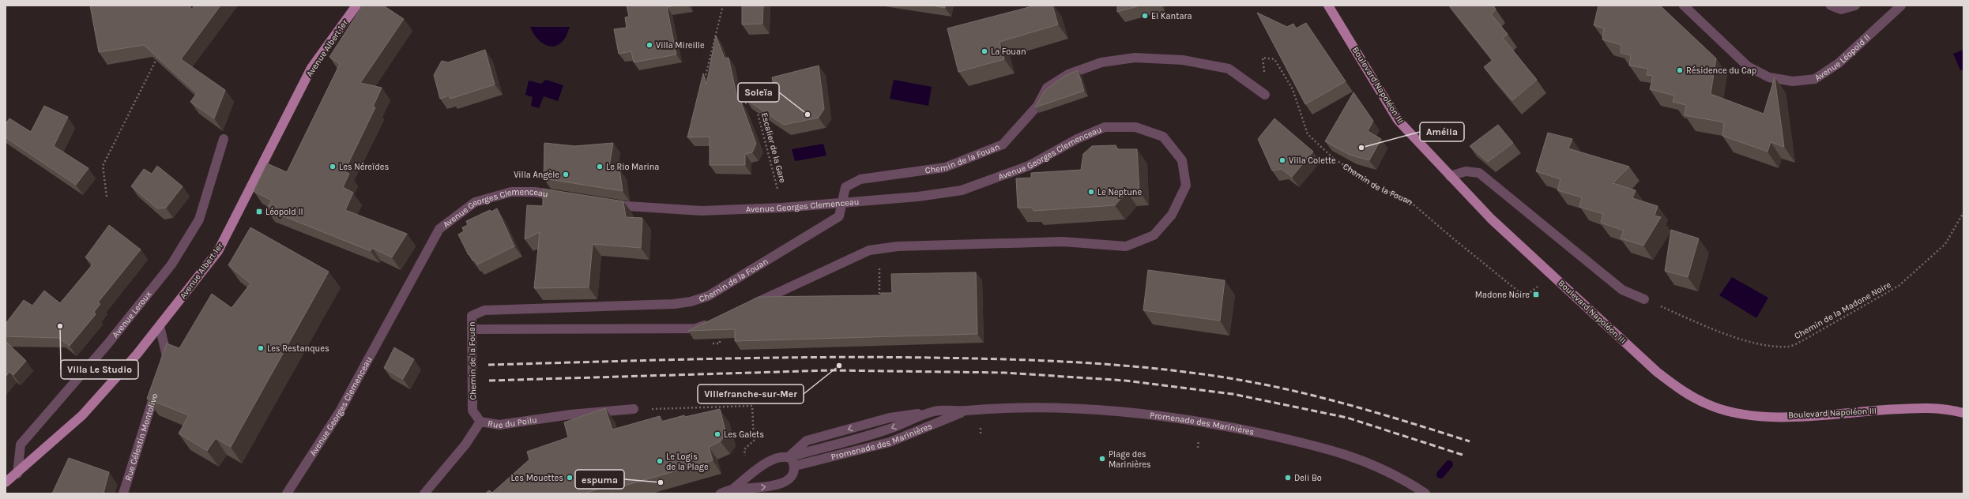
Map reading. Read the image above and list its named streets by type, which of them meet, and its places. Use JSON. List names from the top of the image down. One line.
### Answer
{"streets":{"main road":["Avenue Albert 1er","Boulevard Napoléon III"],"street":["Avenue Léopold II","Avenue Georges Clemenceau","Chemin de la Fouan","Avenue Leroux","Rue du Poilu","Promenade des Marinières","Rue Célestin Montolivo"],"path":["Escalier de la Gare","Chemin de la Madone Noire"]},"crossings":[["Avenue Albert 1er","Avenue Leroux"],["Escalier de la Gare","Avenue Georges Clemenceau"],["Avenue Georges Clemenceau","Chemin de la Fouan"],["Chemin de la Fouan","Rue du Poilu"]],"places":{"other":["El Kantara","Villa Mireille","La Fouan","Résidence du Cap","Soleïa","Amélia","Villa Colette","Les Néreïdes","Le Rio Marina","Villa Angèle","Le Neptune","Villa Le Studio","Les Restanques","Villefranche-sur-Mer","Les Galets","Plage des Marinières","Le Logis de la Plage","Les Mouettes","Deli Bo","espuma"],"transit":["Léopold II","Madone Noire"]}}
